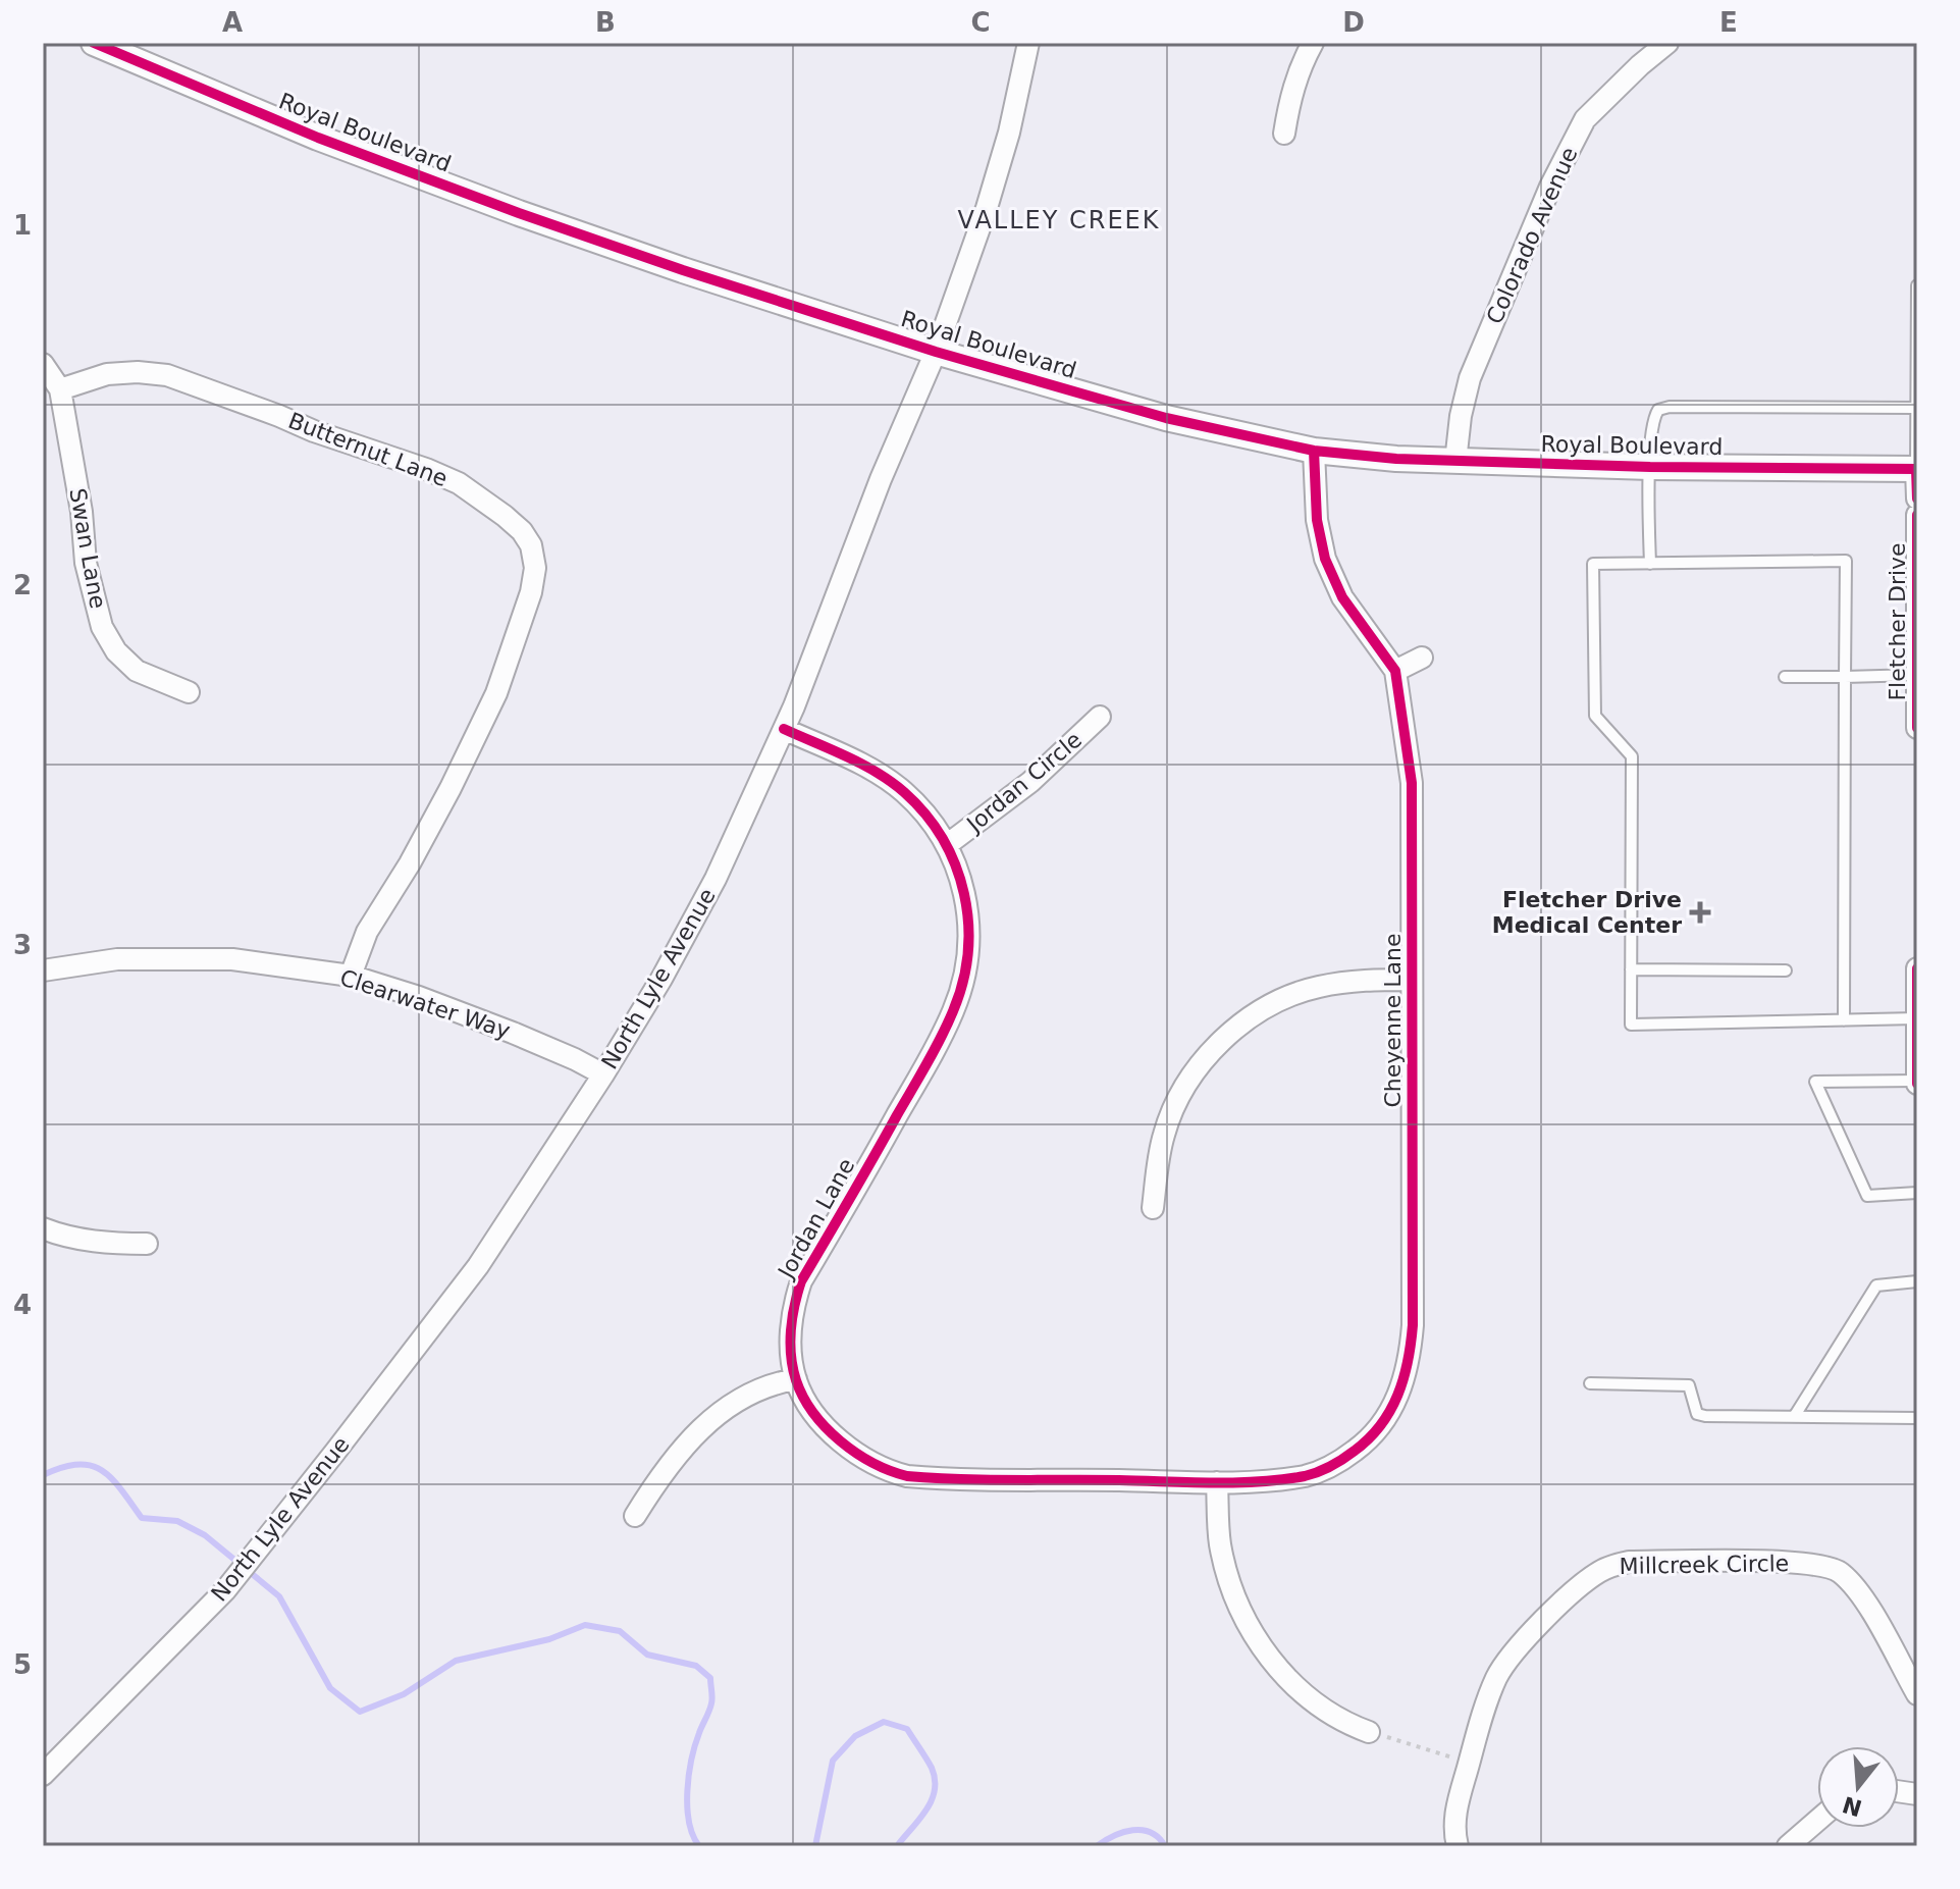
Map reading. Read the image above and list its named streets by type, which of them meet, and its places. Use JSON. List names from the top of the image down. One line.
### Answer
{"streets":{"street":["Royal Boulevard","Colorado Avenue","Butternut Lane","Swan Lane","Fletcher Drive","Jordan Circle","North Lyle Avenue","Clearwater Way","Cheyenne Lane","Jordan Lane","Millcreek Circle"]},"crossings":[["Royal Boulevard","Colorado Avenue"],["Royal Boulevard","North Lyle Avenue"],["Royal Boulevard","Cheyenne Lane"],["Butternut Lane","Swan Lane"],["Butternut Lane","Clearwater Way"],["Jordan Circle","Jordan Lane"],["North Lyle Avenue","Clearwater Way"],["North Lyle Avenue","Jordan Lane"],["Cheyenne Lane","Jordan Lane"]],"districts":["VALLEY CREEK"],"places":{"health":["Fletcher Drive Medical Center"]},"north":"bottom","grid":{"columns":["A","B","C","D","E"],"rows":["1","2","3","4","5"]}}
